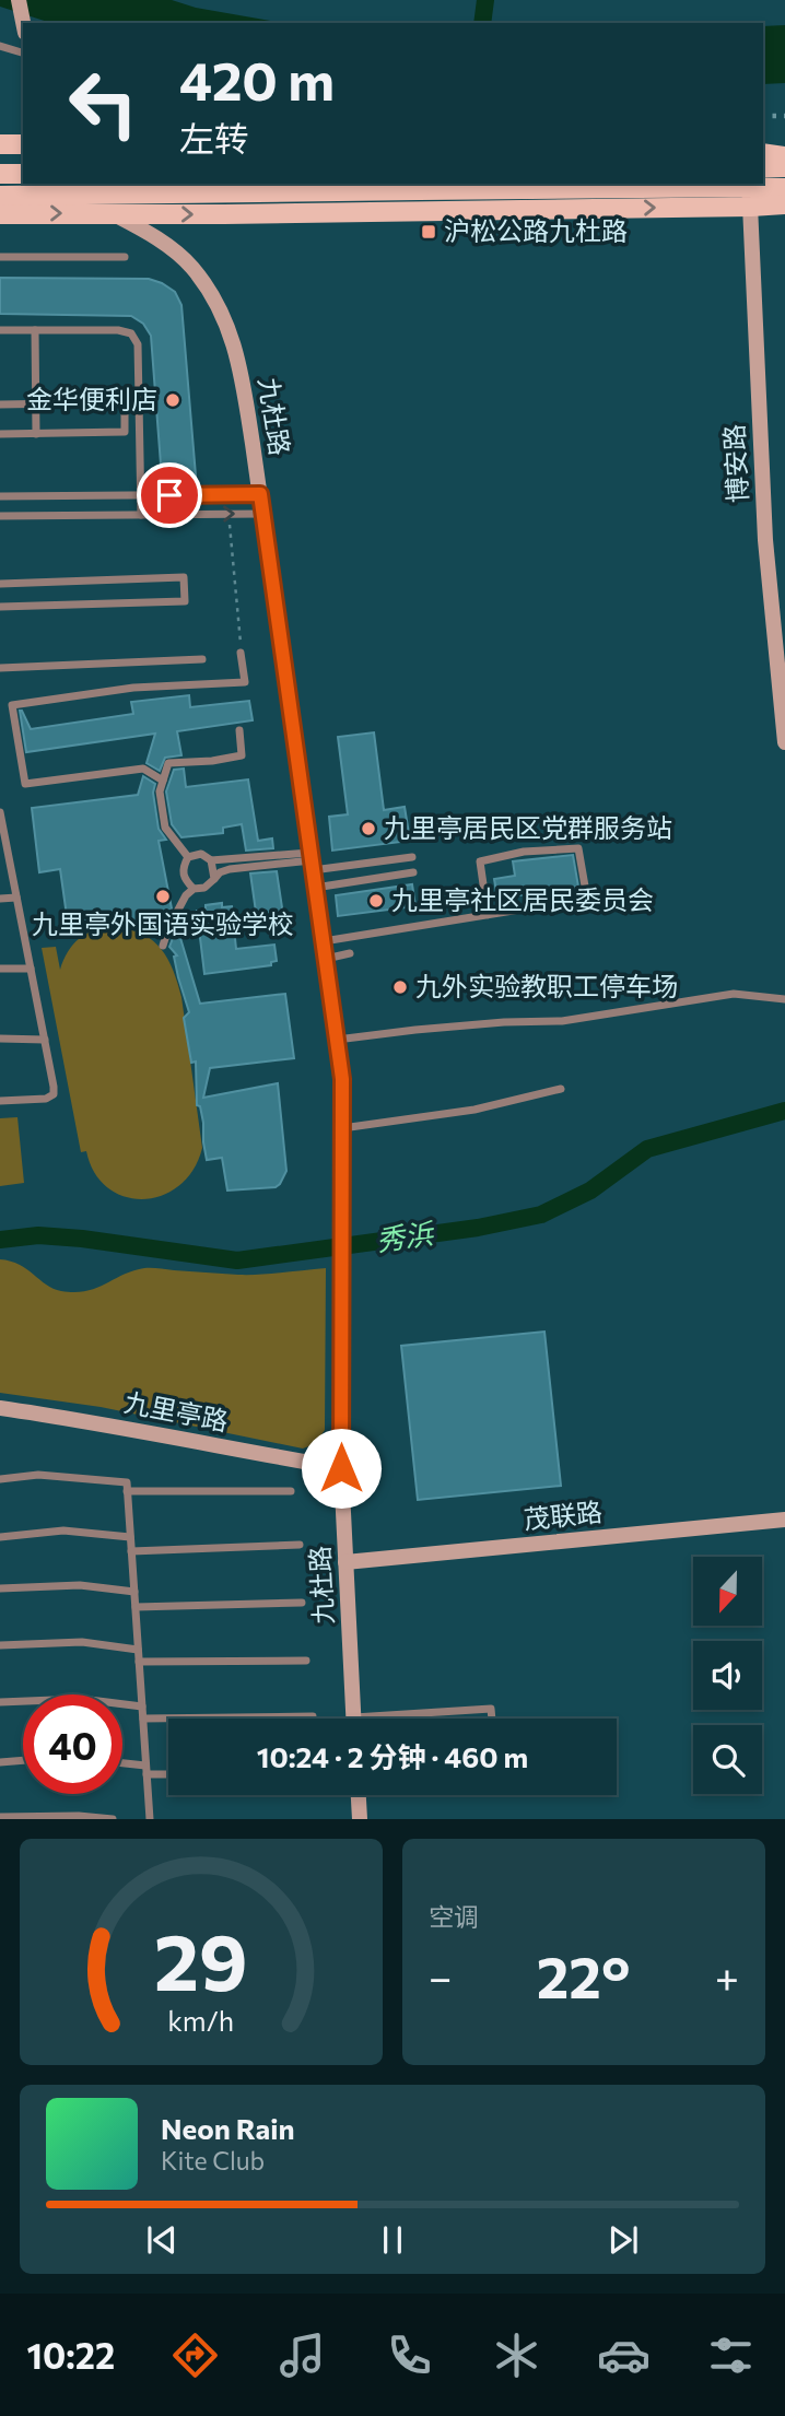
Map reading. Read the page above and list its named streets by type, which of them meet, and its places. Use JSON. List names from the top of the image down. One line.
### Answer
{"streets":{"street":["九杜路","博安路","九里亭路","茂联路"]},"crossings":[["九杜路","九里亭路"],["九杜路","茂联路"]],"water":["秀浜"],"places":{"transit":["沪松公路九杜路"],"other":["金华便利店","九里亭居民区党群服务站","九里亭外国语实验学校","九里亭社区居民委员会","九外实验教职工停车场"]},"north":"bottom","page":{"turn":["420 m","左转"],"limit":"40","trip":"10:24 · 2 分钟 · 460 m","tile":"空调","heat":["−","22°","+"],"song":["Neon Rain","Kite Club"],"tabs":"10:22","gauge":["29","km/h"]}}
